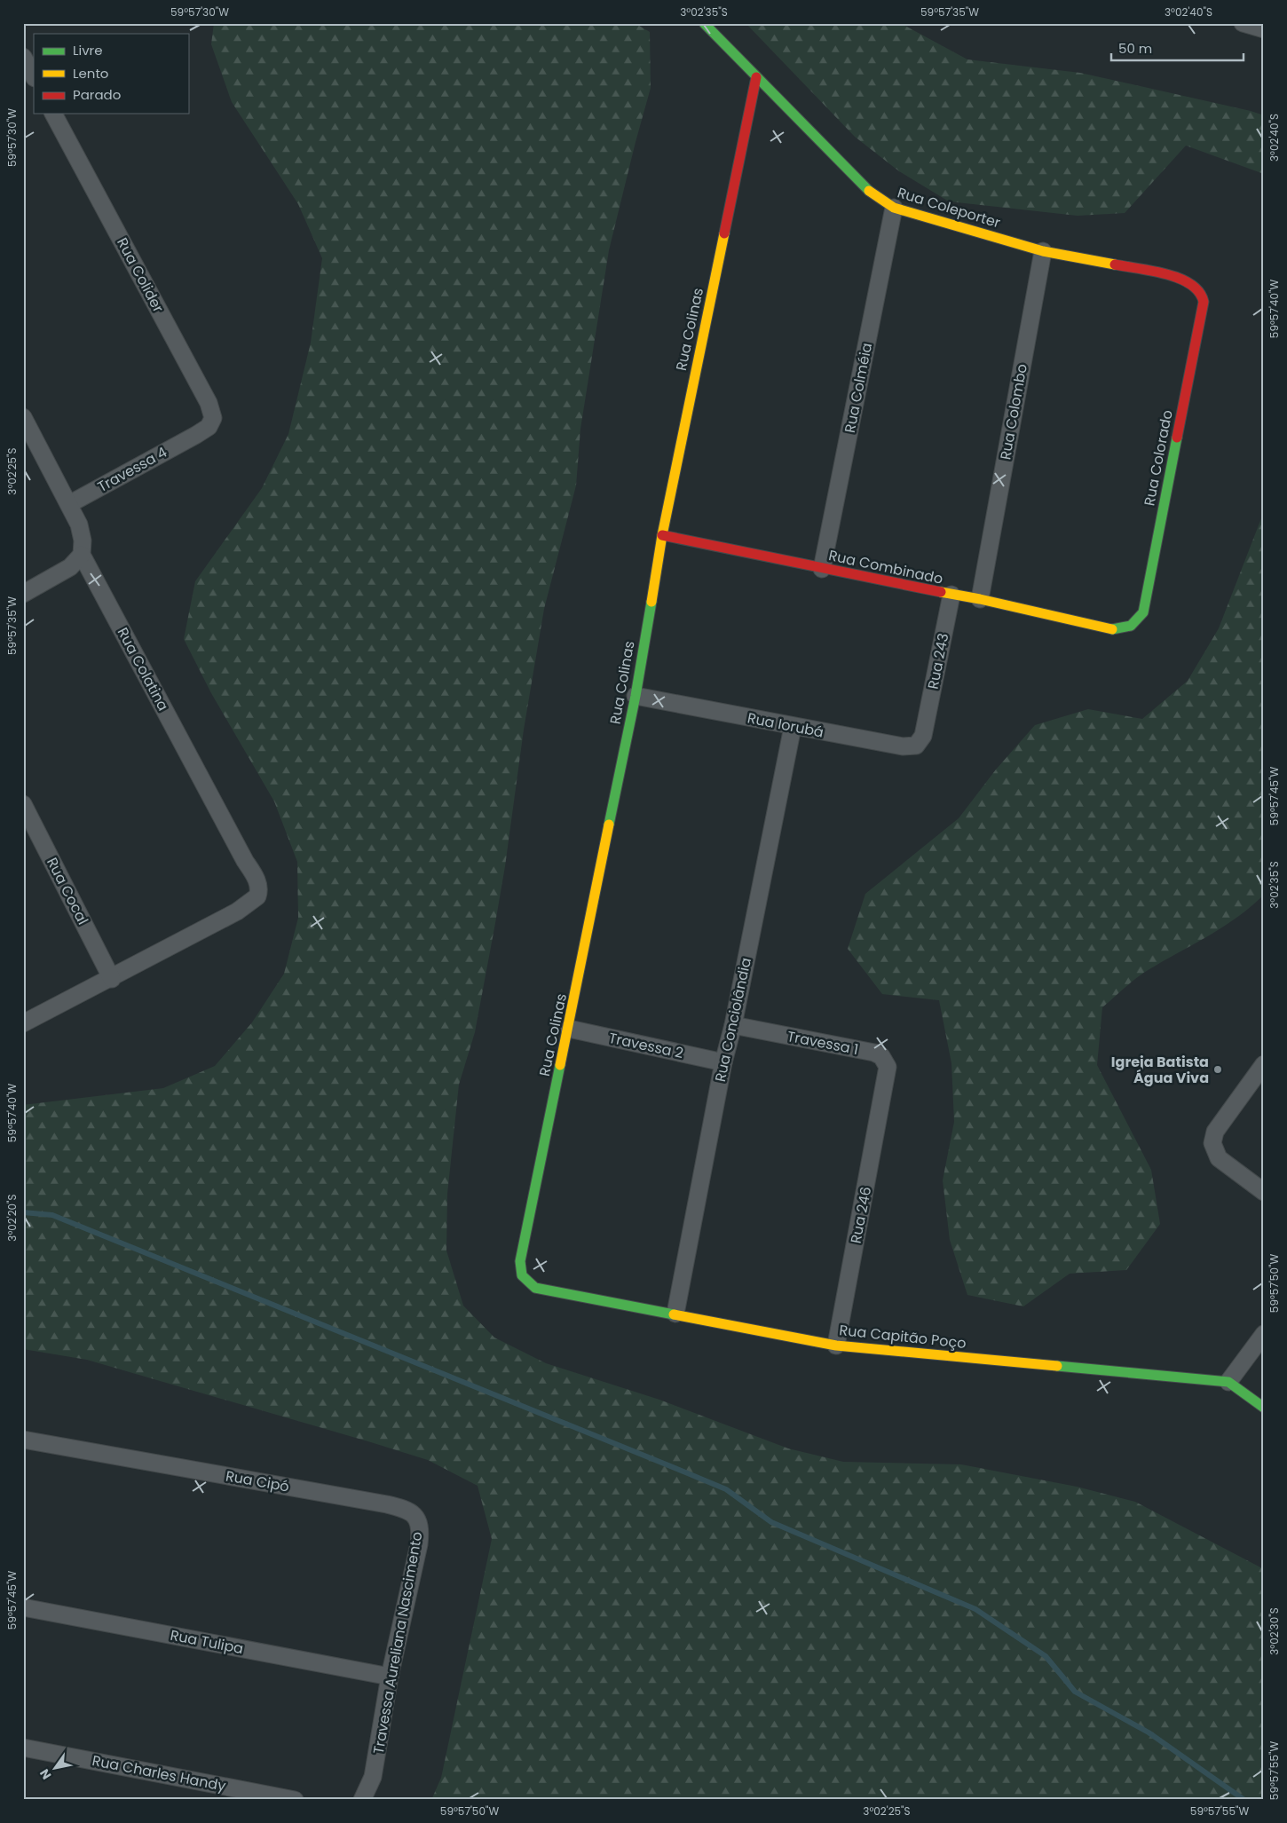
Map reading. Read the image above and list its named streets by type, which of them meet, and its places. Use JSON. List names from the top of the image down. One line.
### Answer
{"streets":{"street":["Rua Coleporter","Rua Colider","Rua Colinas","Rua Colméia","Rua Colombo","Rua Colorado","Travessa 4","Rua Combinado","Rua 243","Rua Colatina","Rua Iorubá","Rua Cocal","Rua Conciolândia","Travessa 1","Travessa 2","Rua 246","Rua Capitão Poço","Rua Cipó","Rua Tulipa","Travessa Aureliana Nascimento","Rua Charles Handy"]},"crossings":[["Rua Coleporter","Rua Colinas"],["Rua Coleporter","Rua Colméia"],["Rua Coleporter","Rua Colombo"],["Rua Coleporter","Rua Colorado"],["Rua Colider","Travessa 4"],["Rua Colinas","Rua Combinado"],["Rua Colinas","Rua Iorubá"],["Rua Colinas","Travessa 2"],["Rua Colinas","Rua Capitão Poço"],["Rua Colméia","Rua Combinado"],["Rua Colombo","Rua Combinado"],["Rua Colorado","Rua Combinado"],["Travessa 4","Rua Colatina"],["Rua Combinado","Rua 243"],["Rua 243","Rua Iorubá"],["Rua Colatina","Rua Cocal"],["Rua Iorubá","Rua Conciolândia"],["Rua Conciolândia","Travessa 1"],["Rua Conciolândia","Travessa 2"],["Rua Conciolândia","Rua Capitão Poço"],["Travessa 1","Rua 246"],["Rua 246","Rua Capitão Poço"],["Rua Cipó","Travessa Aureliana Nascimento"],["Rua Tulipa","Travessa Aureliana Nascimento"]],"places":["Igreja Batista Água Viva"],"legend":["Livre","Lento","Parado"],"scale_bar":"50 m","north":"bottom left","coordinates":["59°57'30\"W","3°02'35\"S","59°57'35\"W","3°02'40\"S","59°57'40\"W","3°02'25\"S","59°57'45\"W","3°02'20\"S","59°57'50\"W","3°02'30\"S","59°57'55\"W"]}
